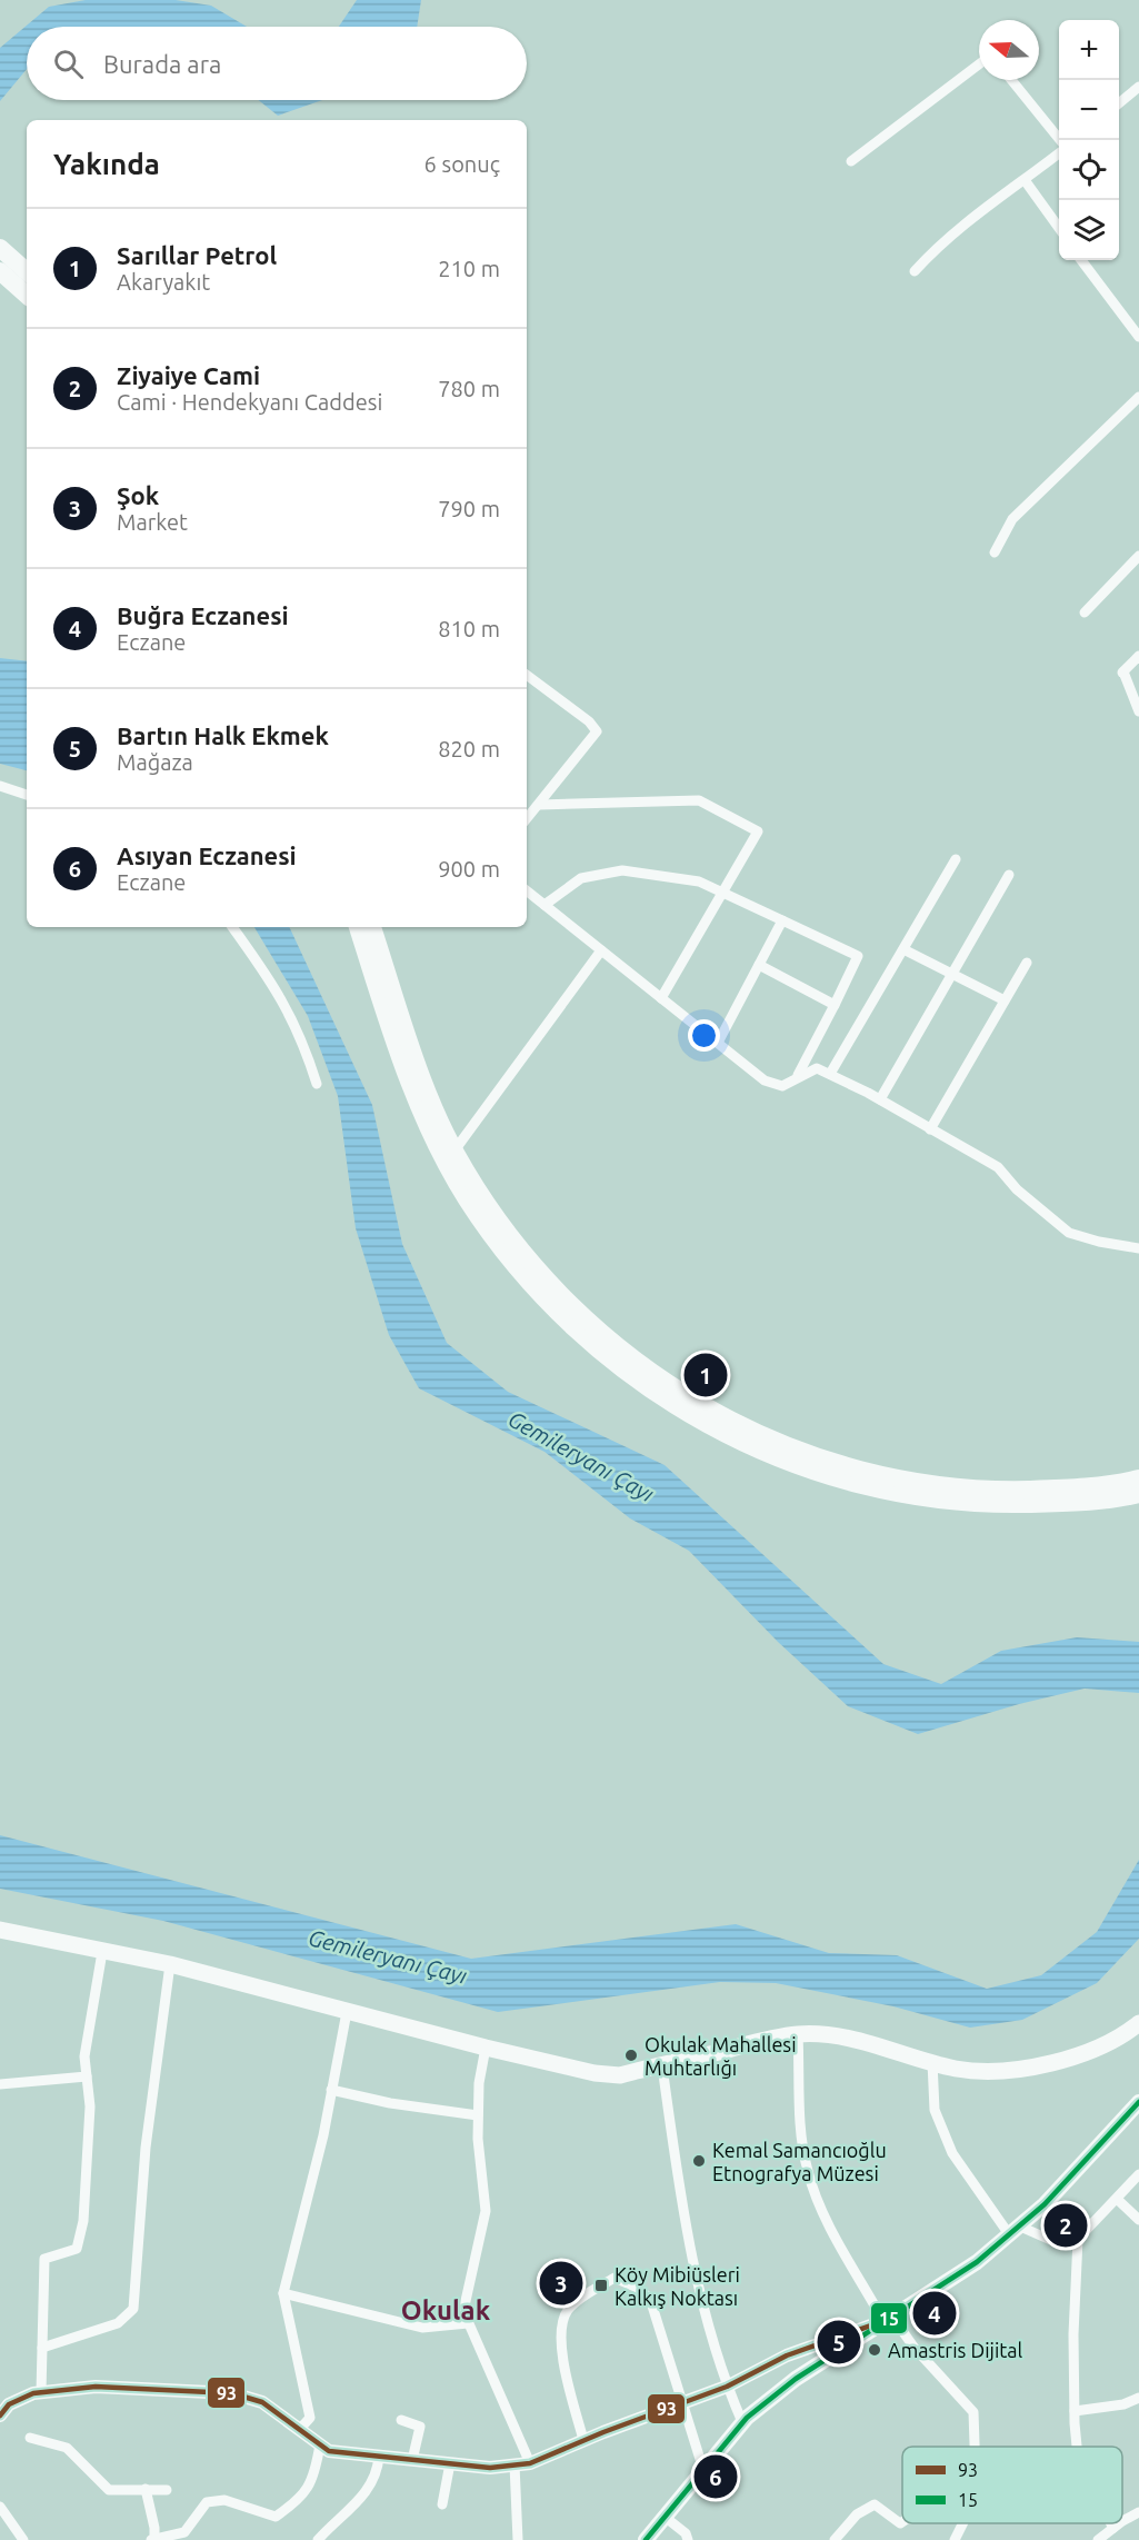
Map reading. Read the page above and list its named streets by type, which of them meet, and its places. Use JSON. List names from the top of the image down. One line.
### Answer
{"districts":["Okulak"],"water":["Gemileryanı Çayı"],"places":{"other":["Okulak Mahallesi Muhtarlığı","Kemal Samancıoğlu Etnografya Müzesi","Amastris Dijital"],"transit":["Köy Mibiüsleri Kalkış Noktası"]},"lines":["transit line 15","transit line 93"],"legend":["93","15"],"north":"left","page":{"map_buttons":["+","−"],"search":"Burada ara","heading":["Yakında","6 sonuç"],"list":[{"mark":"1","name":"Sarıllar Petrol","note":"Akaryakıt","value":"210 m"},{"mark":"2","name":"Ziyaiye Cami","note":"Cami · Hendekyanı Caddesi","value":"780 m"},{"mark":"3","name":"Şok","note":"Market","value":"790 m"},{"mark":"4","name":"Buğra Eczanesi","note":"Eczane","value":"810 m"},{"mark":"5","name":"Bartın Halk Ekmek","note":"Mağaza","value":"820 m"},{"mark":"6","name":"Asıyan Eczanesi","note":"Eczane","value":"900 m"}],"pins":["1","2","3","4","5","6"]}}
